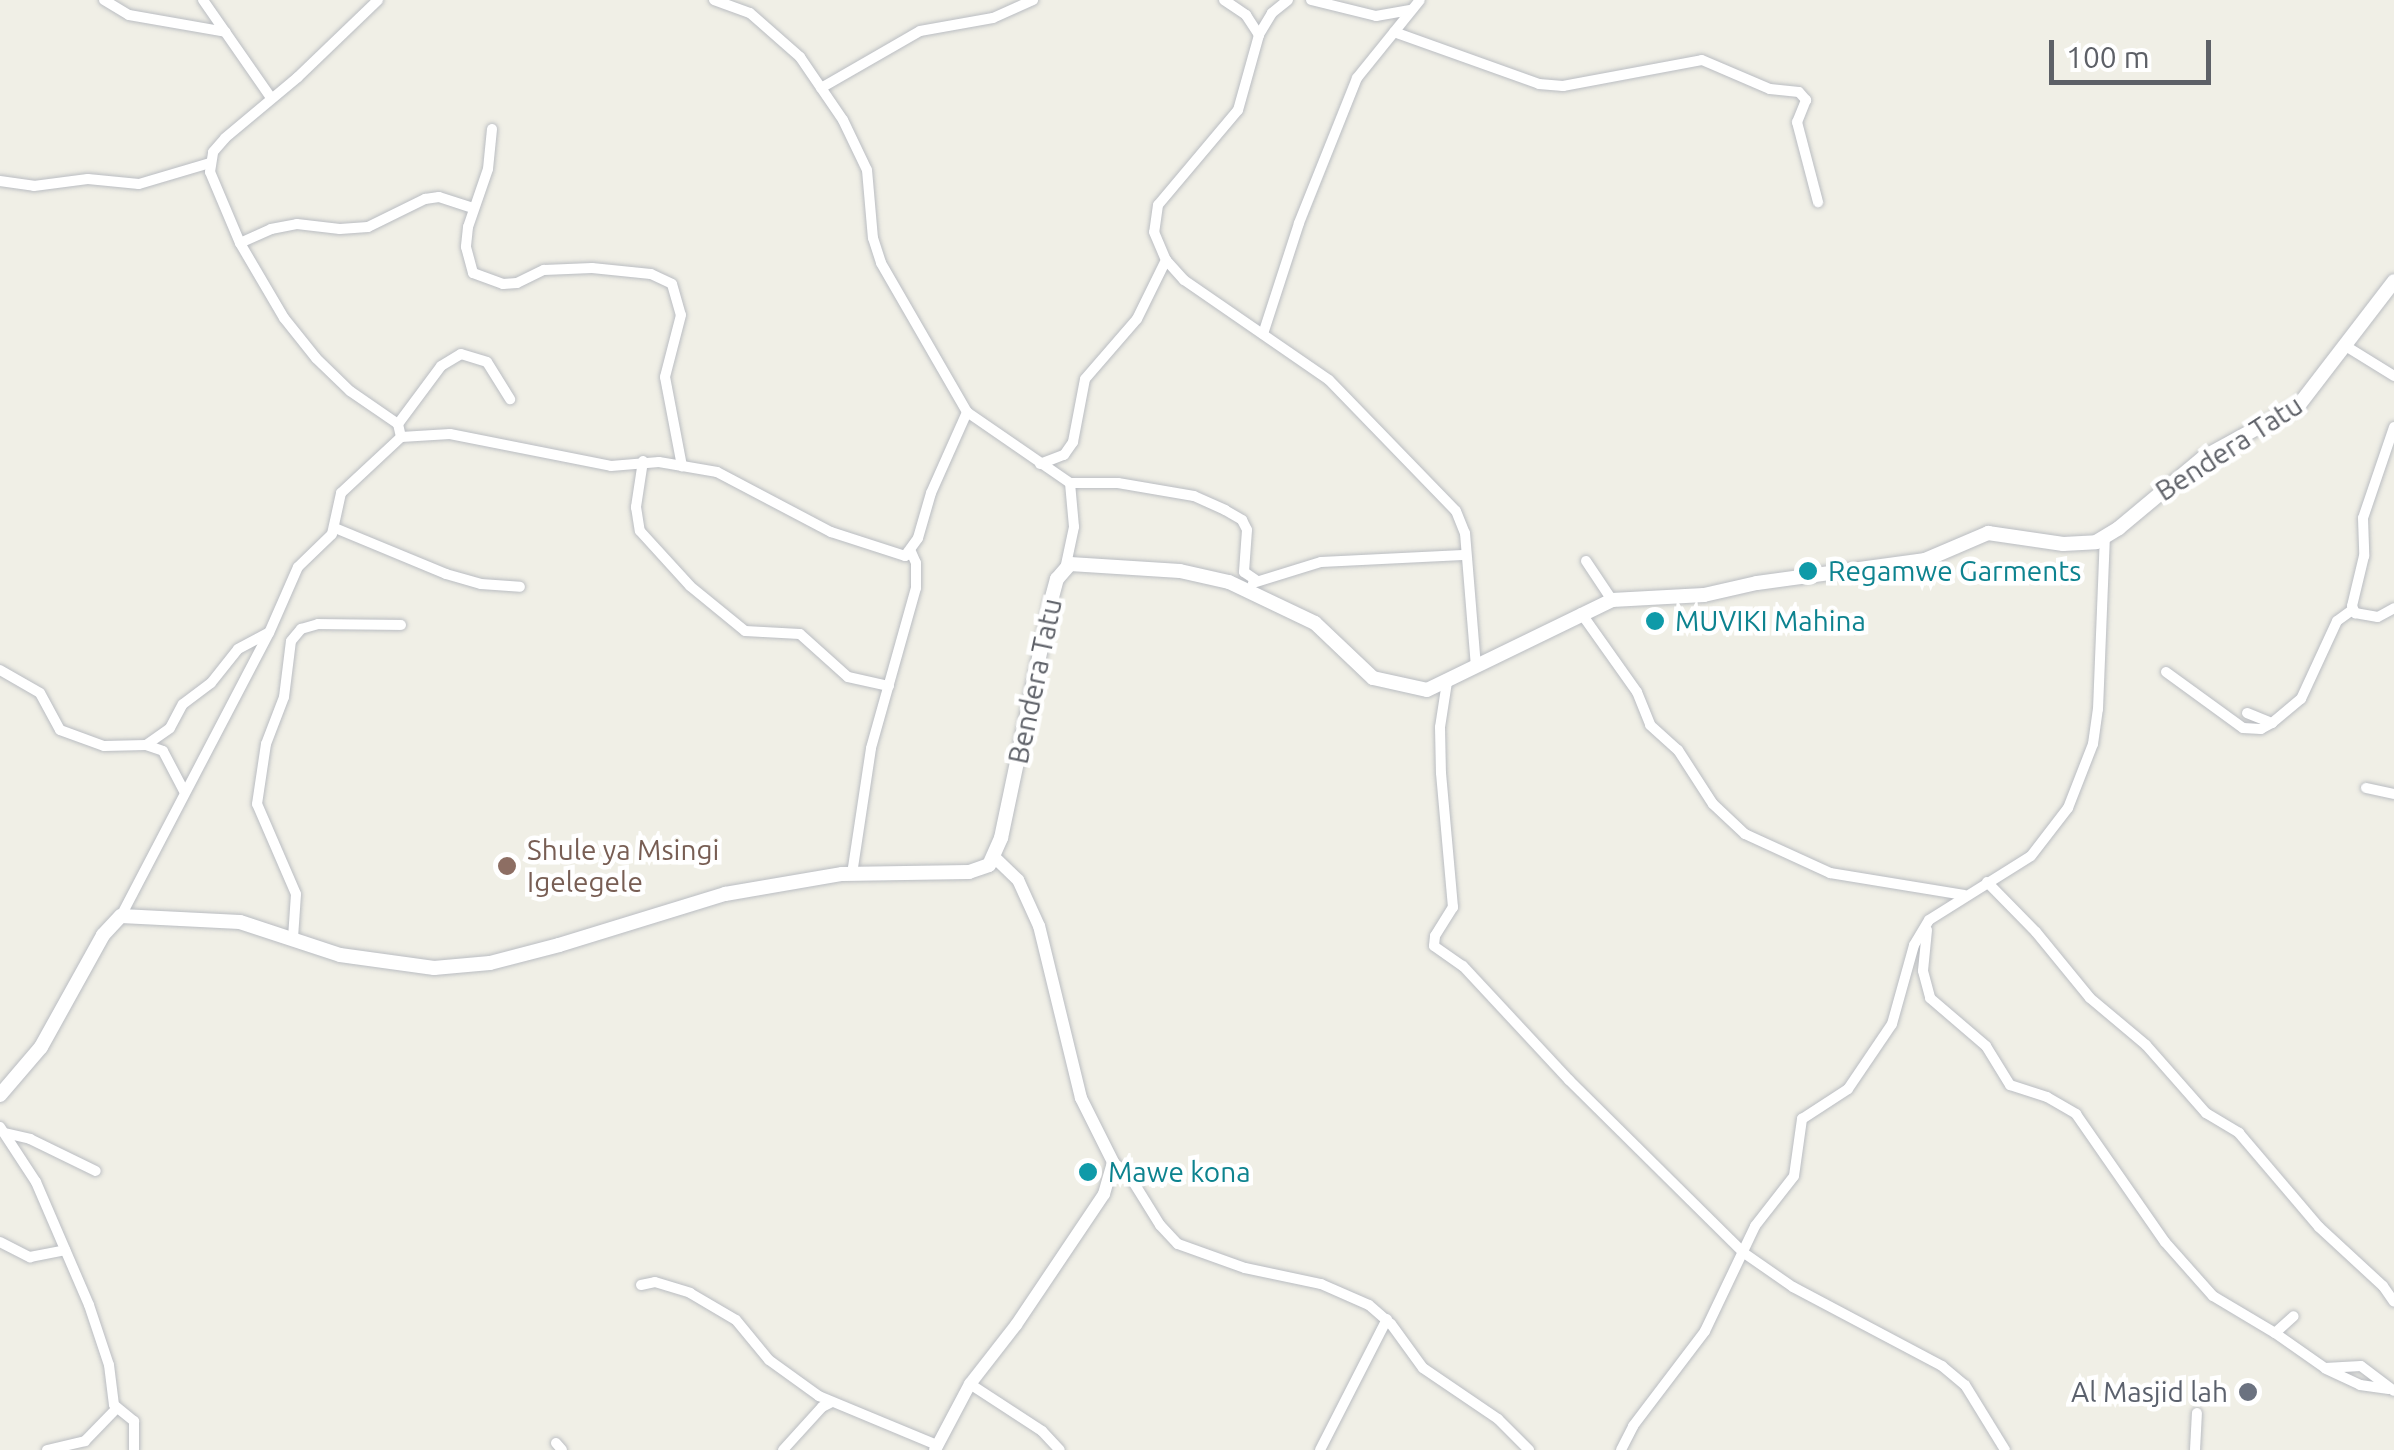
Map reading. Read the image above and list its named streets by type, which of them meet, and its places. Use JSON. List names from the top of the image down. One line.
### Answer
{"streets":{"main road":["Bendera Tatu"]},"places":["Regamwe Garments","MUVIKI Mahina","Shule ya Msingi Igelegele","Mawe kona","Al Masjid lah"],"scale_bar":"100 m"}
